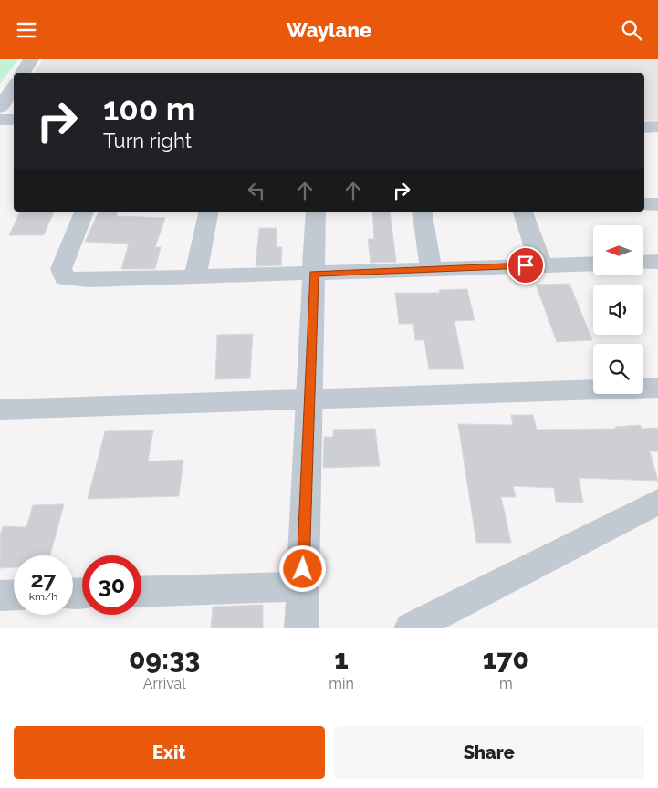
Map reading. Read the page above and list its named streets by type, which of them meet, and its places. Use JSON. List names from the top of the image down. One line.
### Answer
{"north":"left","page":{"header":"Waylane","turn":["100 m","Turn right"],"speed":"27 km/h","limit":"30","eta":["09:33","Arrival","1","min","170","m"],"buttons":["Exit","Share"]}}
